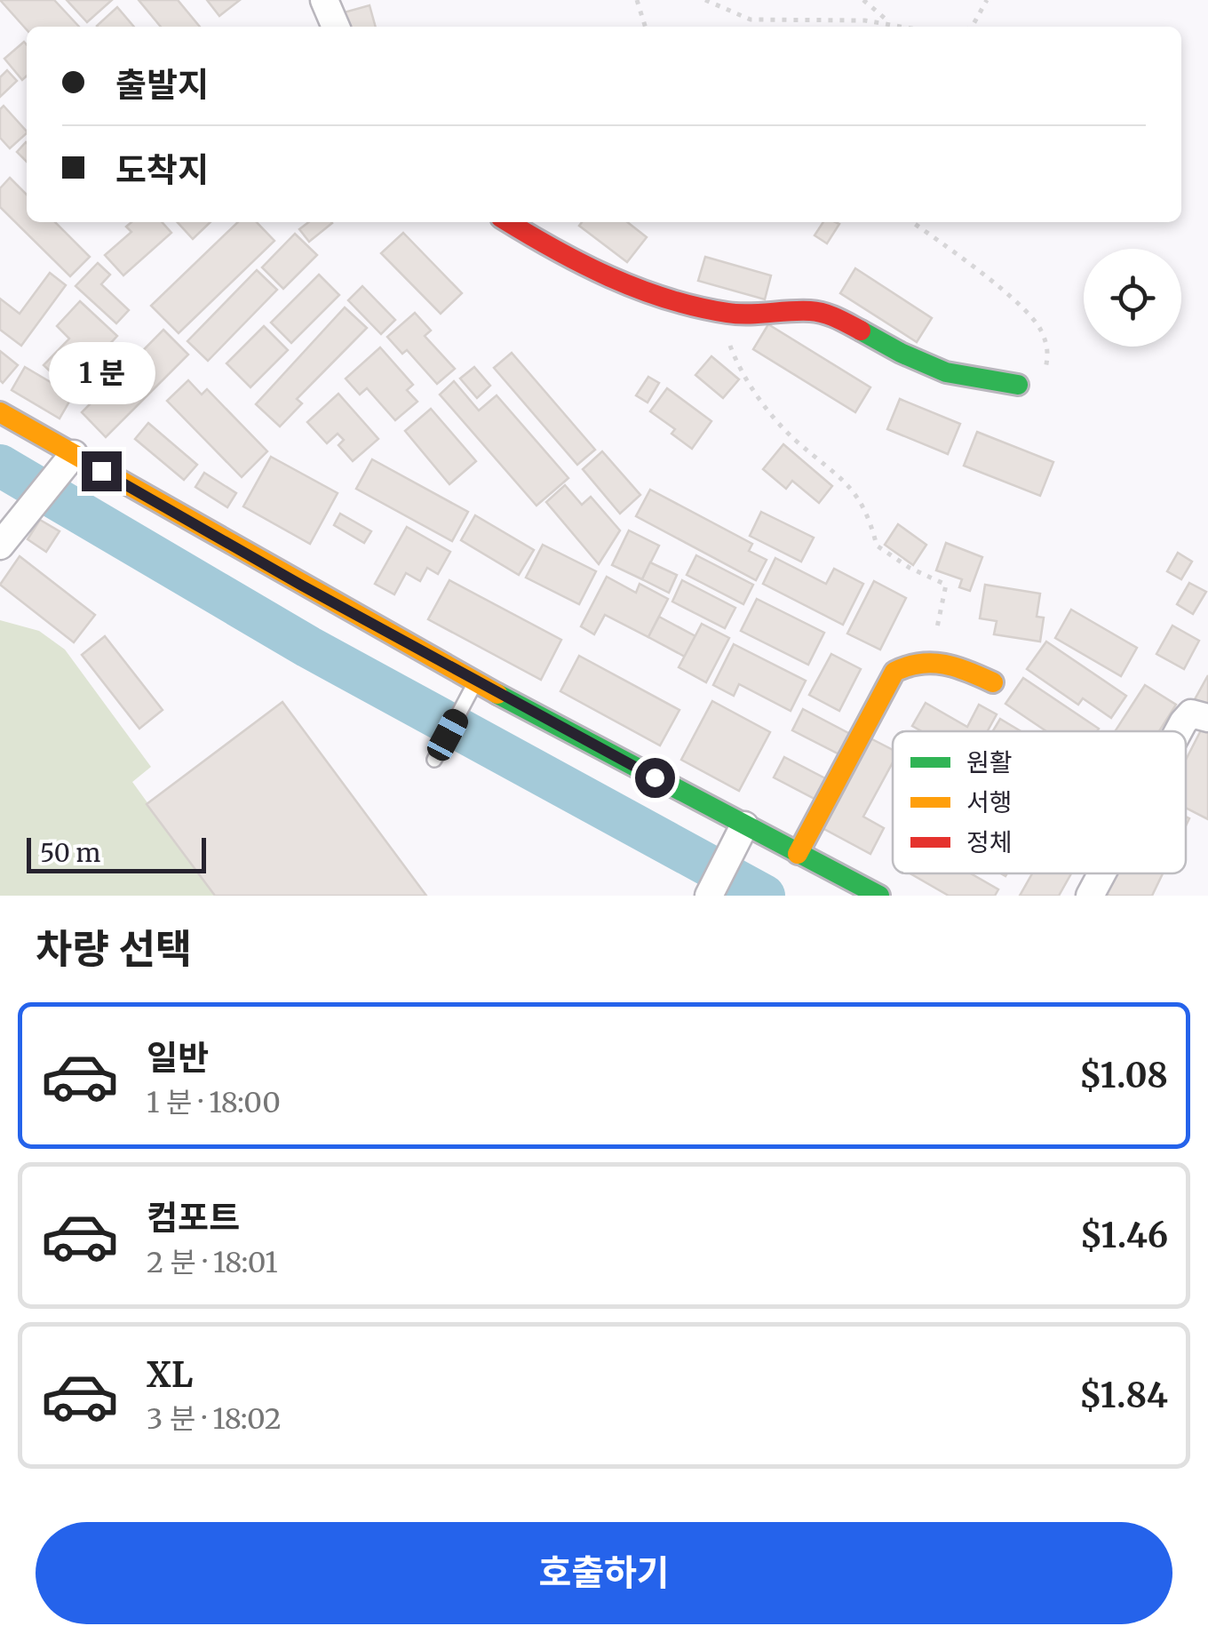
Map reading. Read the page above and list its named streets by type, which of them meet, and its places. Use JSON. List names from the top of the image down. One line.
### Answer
{"legend":["원활","서행","정체"],"scale_bar":"50 m","page":{"banner":["출발지","도착지"],"bubble":"1 분","scale":"50 m","heading":"차량 선택","list":[{"name":"일반","note":"1 분 · 18:00","value":"$1.08"},{"name":"컴포트","note":"2 분 · 18:01","value":"$1.46"},{"name":"XL","note":"3 분 · 18:02","value":"$1.84"}],"buttons":"호출하기"}}
